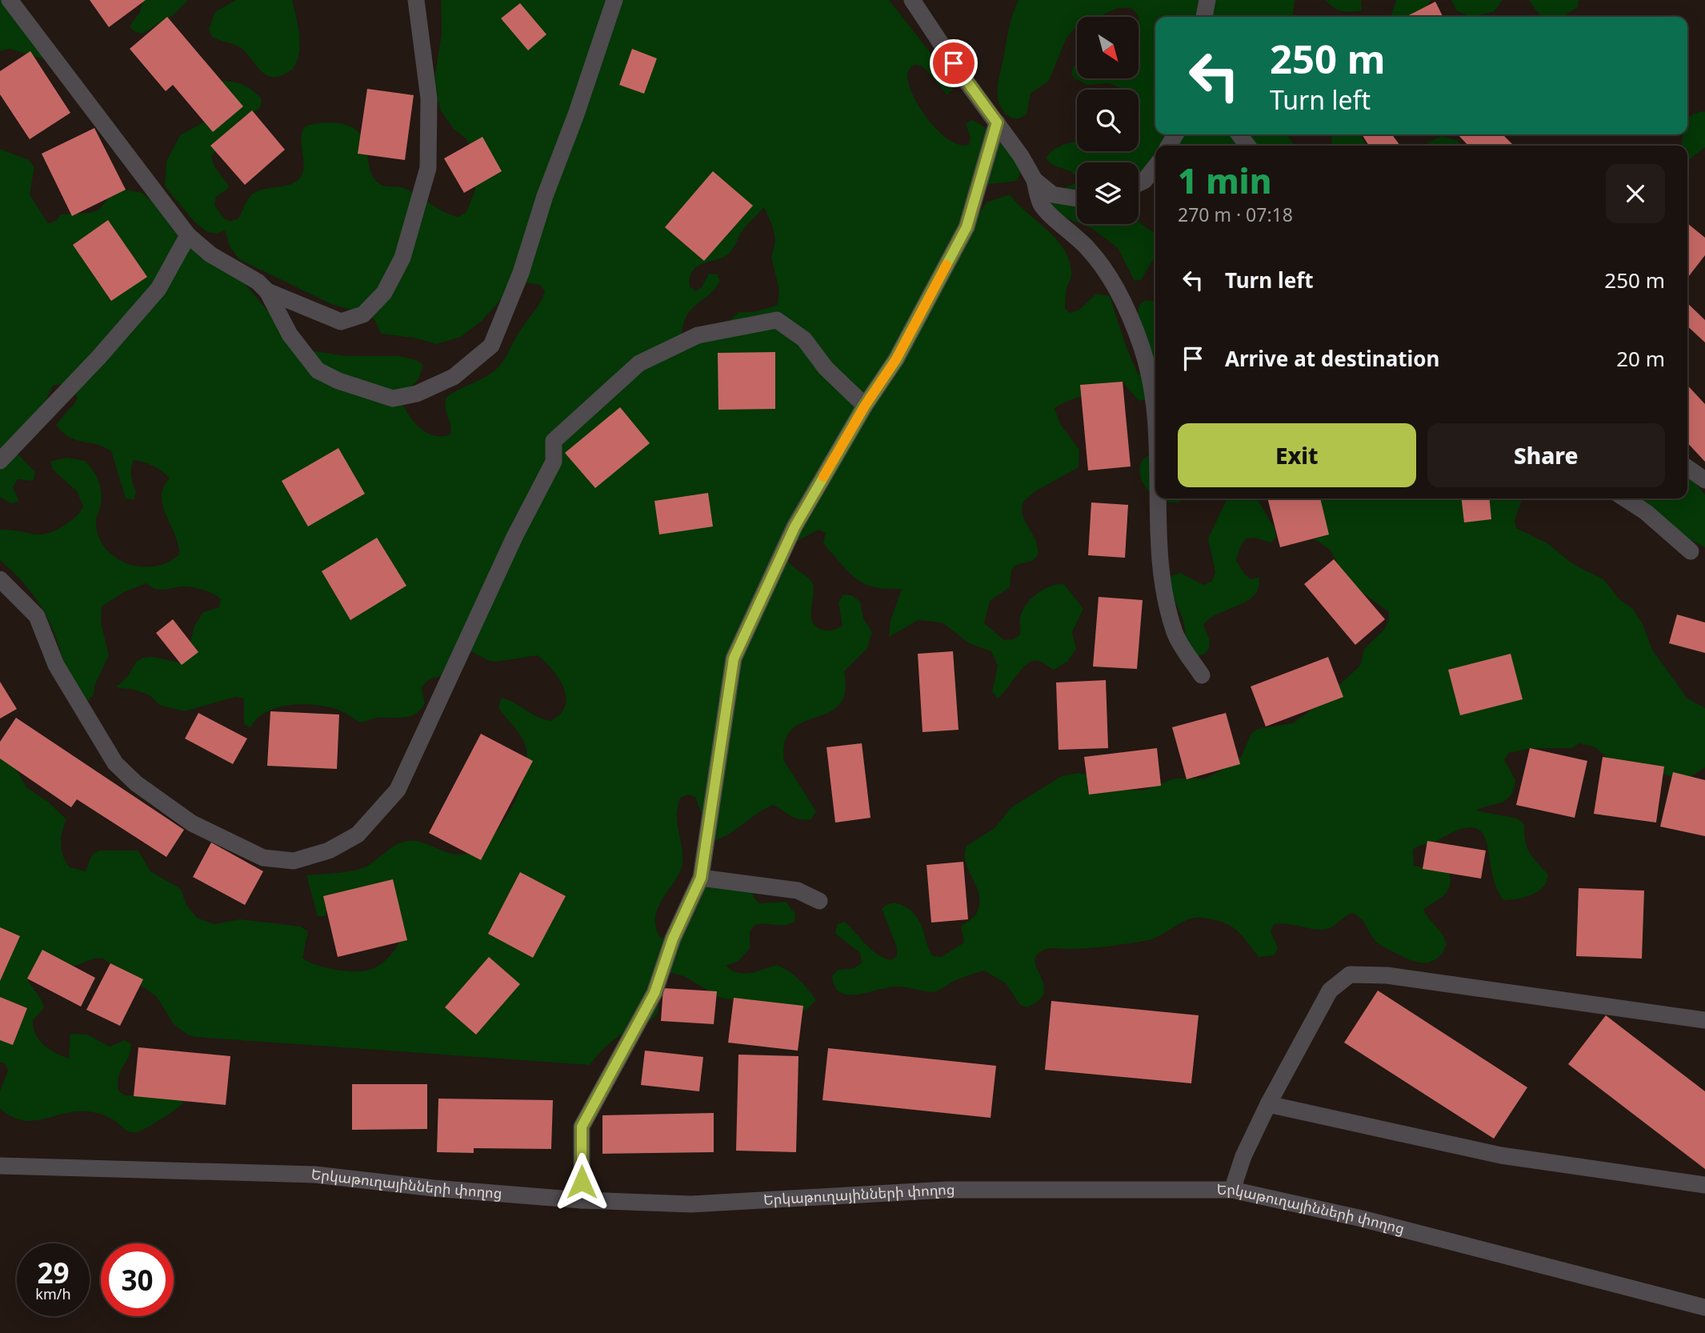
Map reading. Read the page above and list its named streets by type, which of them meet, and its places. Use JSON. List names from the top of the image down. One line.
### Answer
{"streets":{"street":["Երկաթուղայինների փողոց"]},"north":"bottom right","page":{"turn":["250 m","Turn left"],"heading":["1 min","270 m · 07:18"],"list":[{"name":"Turn left","value":"250 m"},{"name":"Arrive at destination","value":"20 m"}],"buttons":["Exit","Share"],"speed":"29 km/h","limit":"30"}}
